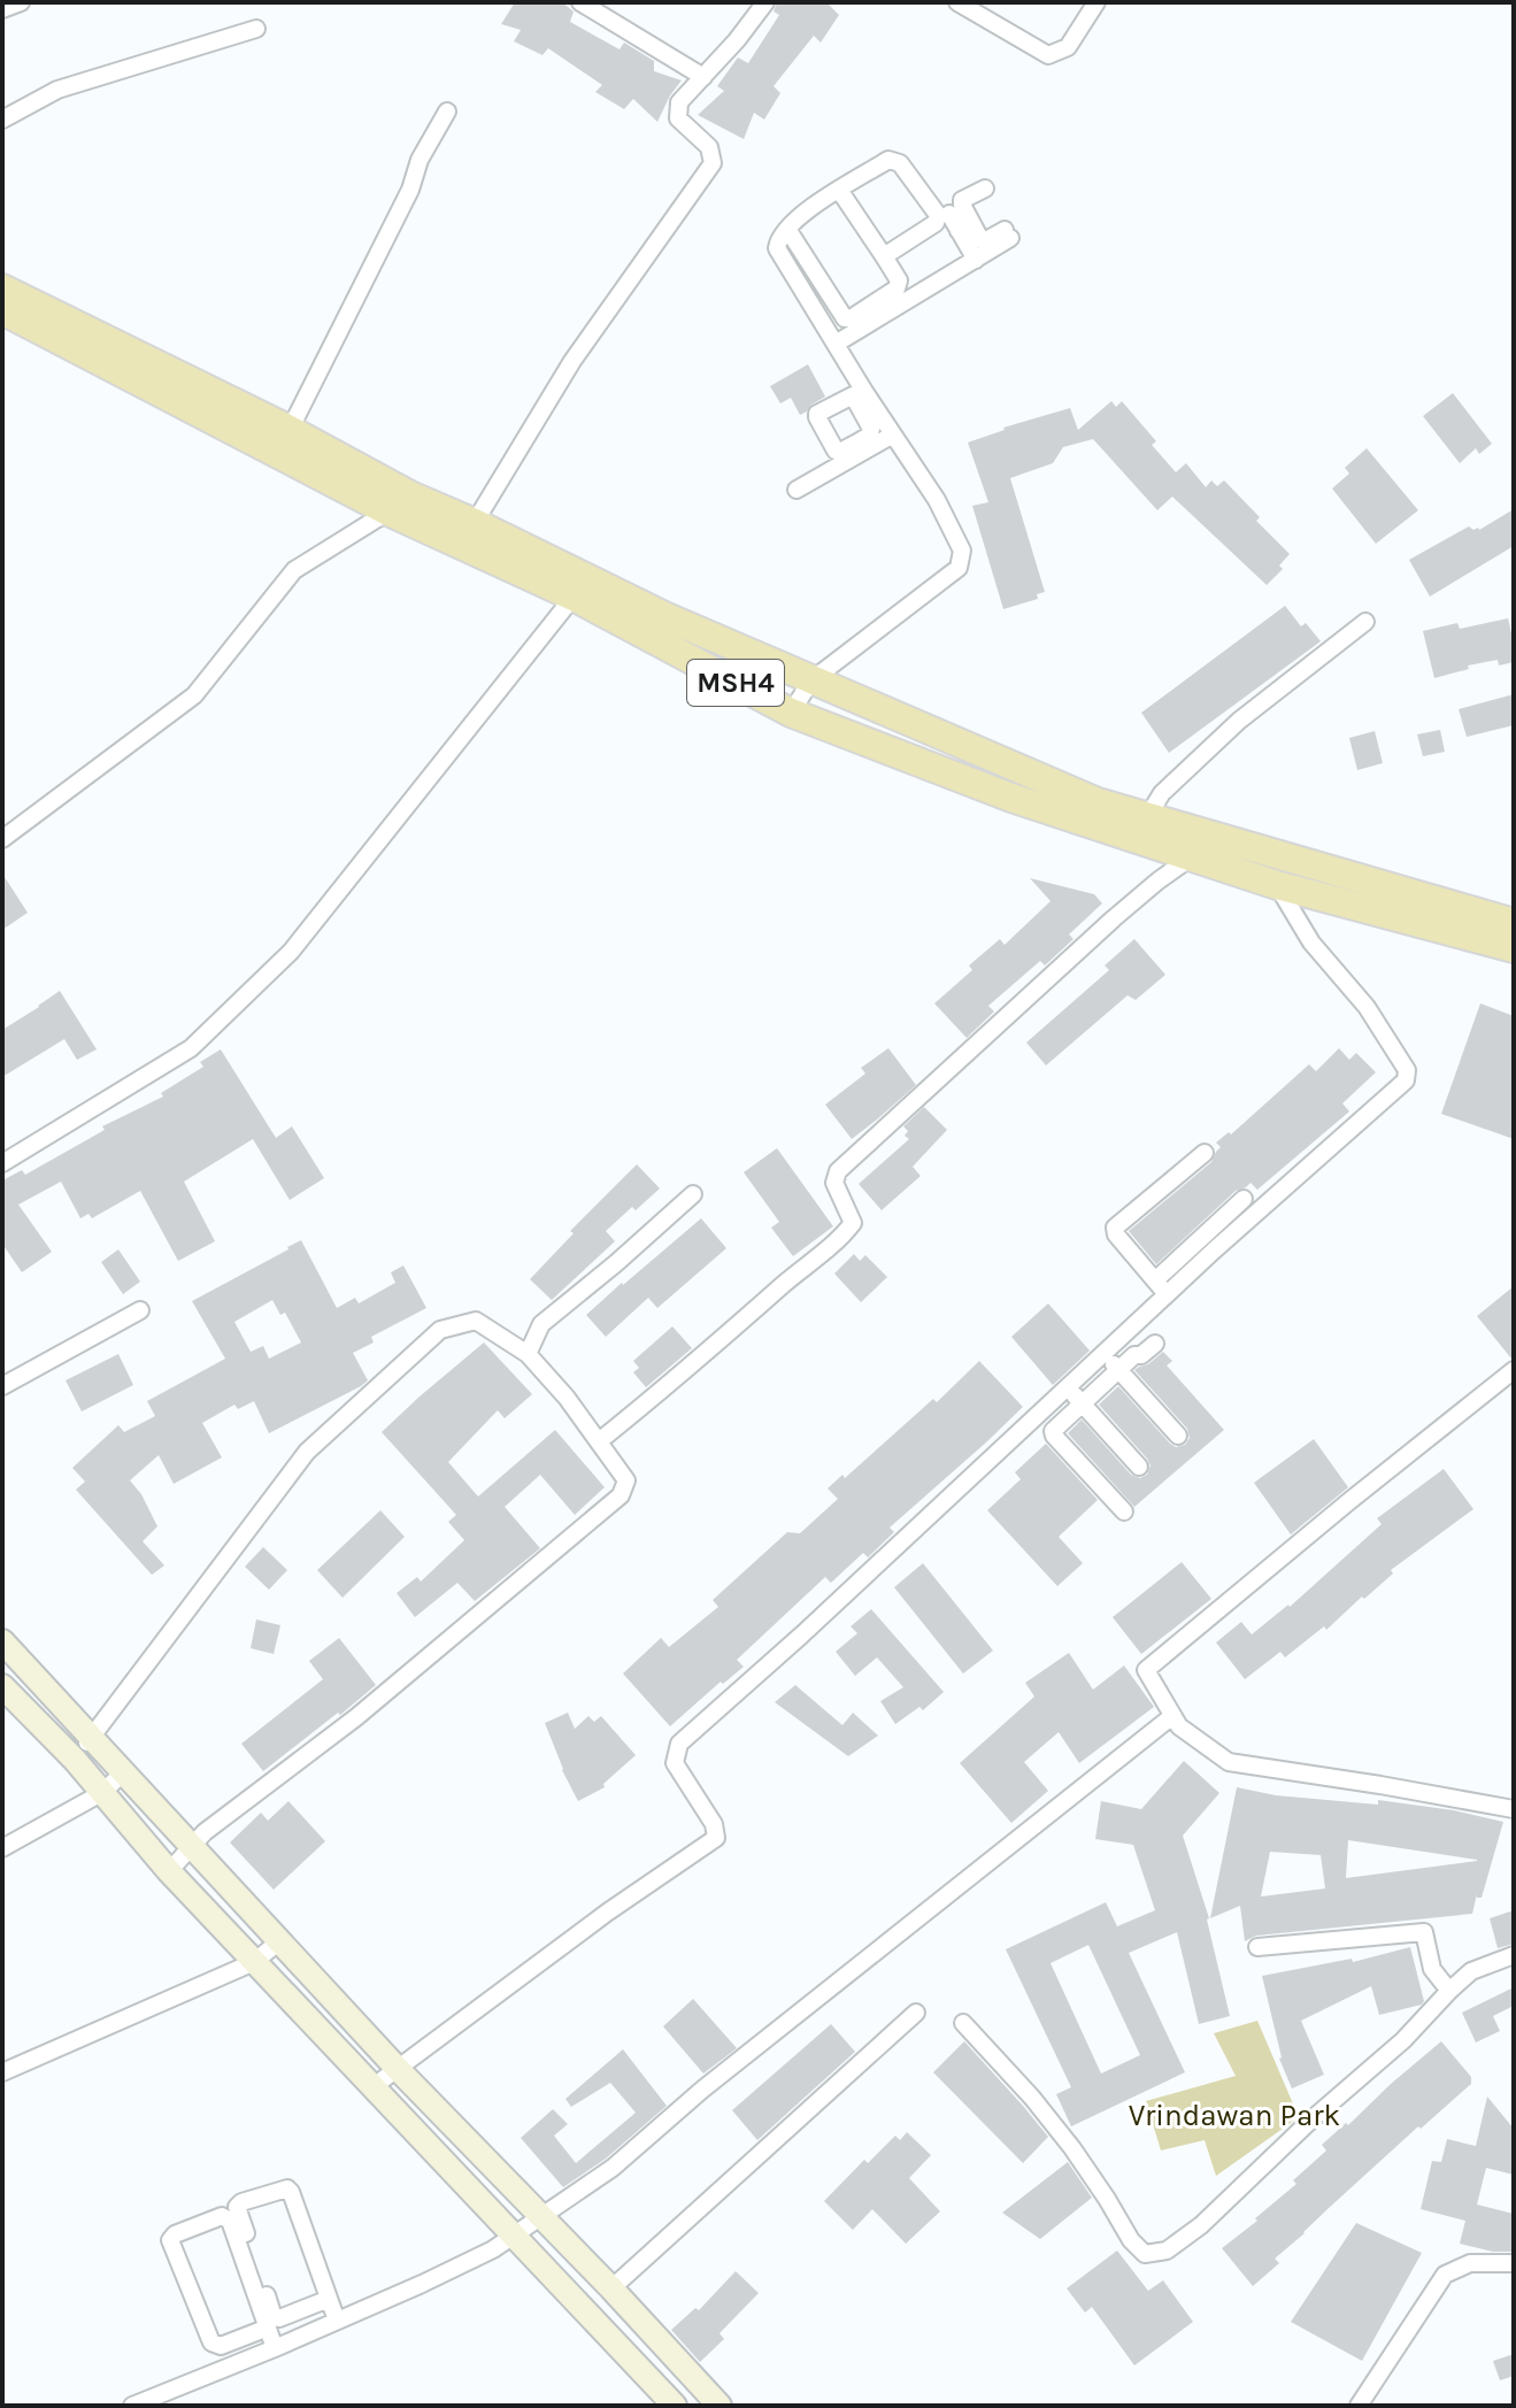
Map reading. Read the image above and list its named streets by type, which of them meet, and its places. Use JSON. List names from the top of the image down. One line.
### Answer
{"streets":{"main road":["MSH4"]},"parks":["Vrindawan Park"]}
